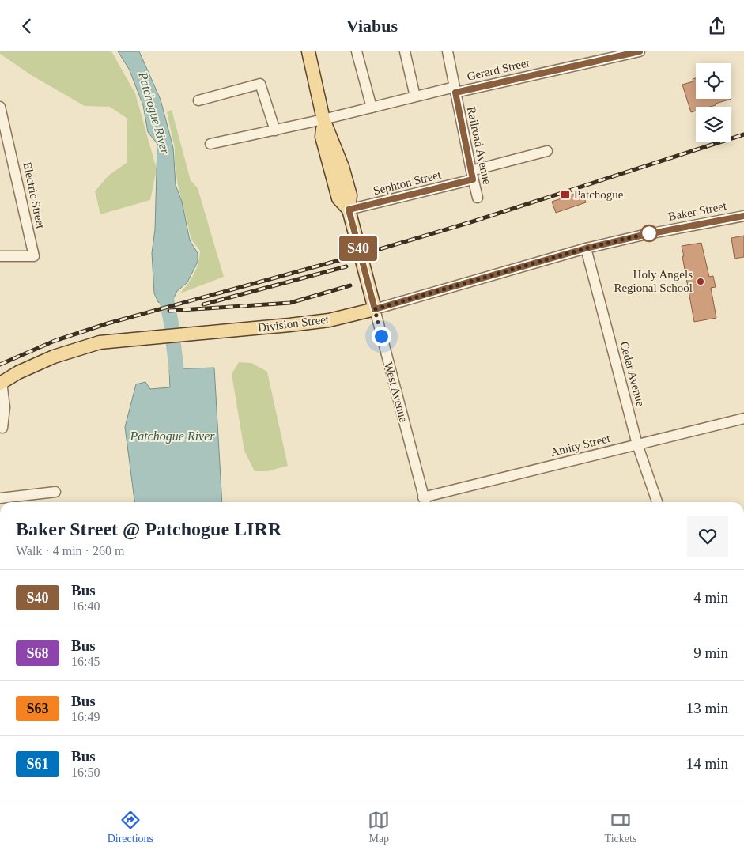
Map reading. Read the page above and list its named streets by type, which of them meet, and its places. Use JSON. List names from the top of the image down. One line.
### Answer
{"streets":{"main road":["Division Street","West Avenue"],"street":["Gerard Street","Railroad Avenue","Sephton Street","Electric Street","Baker Street","Cedar Avenue","Amity Street"]},"crossings":[["Gerard Street","Railroad Avenue"],["Gerard Street","West Avenue"],["Railroad Avenue","Sephton Street"],["Sephton Street","West Avenue"],["Baker Street","Division Street"],["Baker Street","Cedar Avenue"],["Division Street","Cedar Avenue"],["Division Street","West Avenue"],["Cedar Avenue","Amity Street"],["West Avenue","Amity Street"]],"water":["Patchogue River"],"places":{"transit":["Patchogue"],"other":["Holy Angels Regional School"]},"lines":["bus line S40"],"page":{"header":"Viabus","on_map":"S40","heading":["Baker Street @ Patchogue LIRR","Walk · 4 min · 260 m"],"list":[{"mark":"S40","name":"Bus","note":"16:40","value":"4 min"},{"mark":"S68","name":"Bus","note":"16:45","value":"9 min"},{"mark":"S63","name":"Bus","note":"16:49","value":"13 min"},{"mark":"S61","name":"Bus","note":"16:50","value":"14 min"}],"tabs":["Directions","Map","Tickets"]}}
